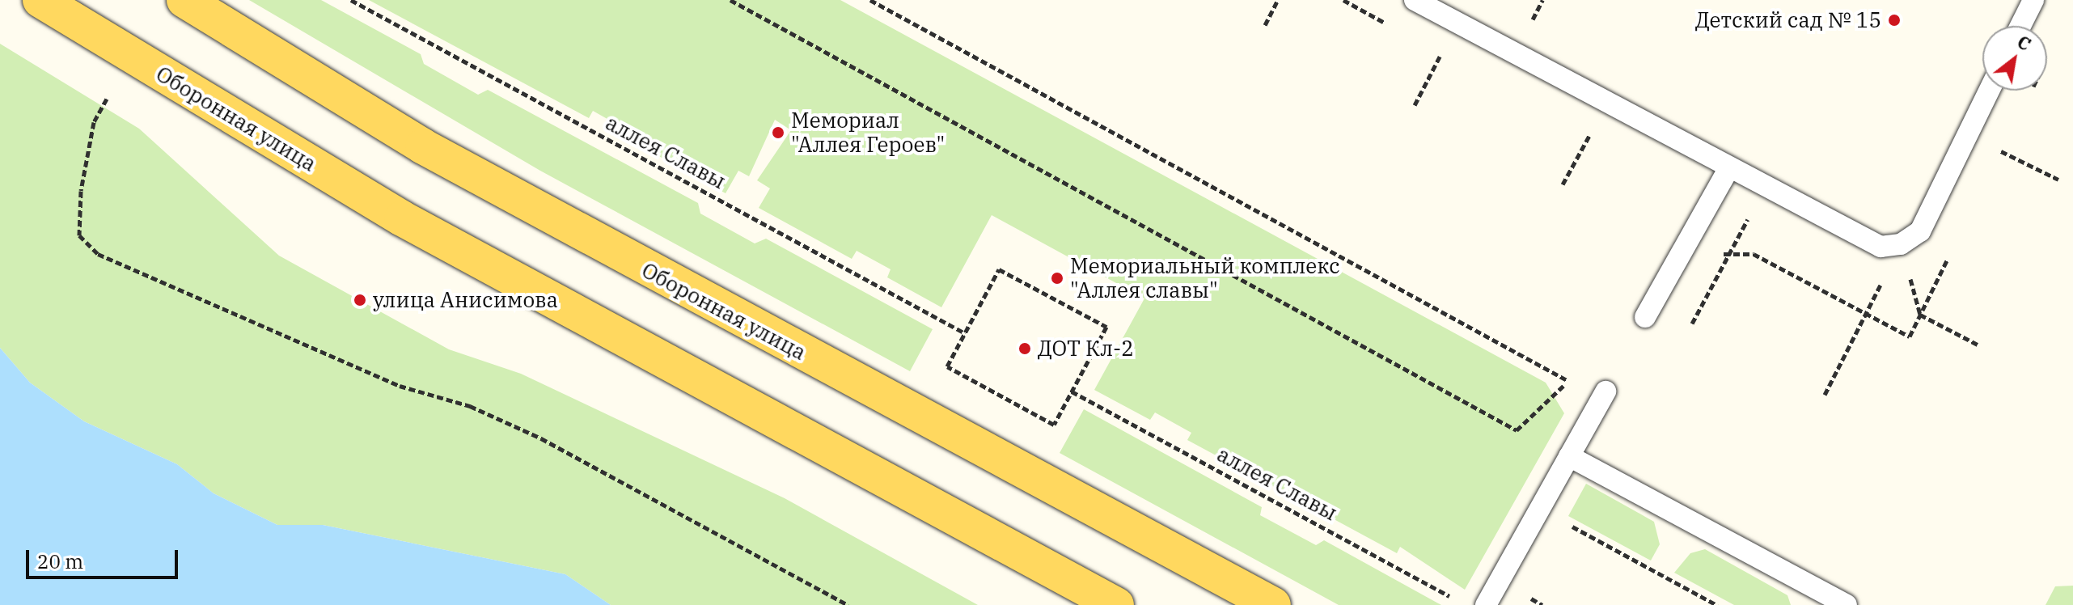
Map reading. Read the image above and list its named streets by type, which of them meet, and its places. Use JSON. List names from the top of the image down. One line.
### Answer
{"streets":{"main road":["Оборонная улица"],"path":["аллея Славы"]},"places":["Детский сад № 15","Мемориал \"Аллея Героев\"","Мемориальный комплекс \"Аллея славы\"","улица Анисимова","ДОТ Кл-2"],"scale_bar":"20 m","north":"top right"}
